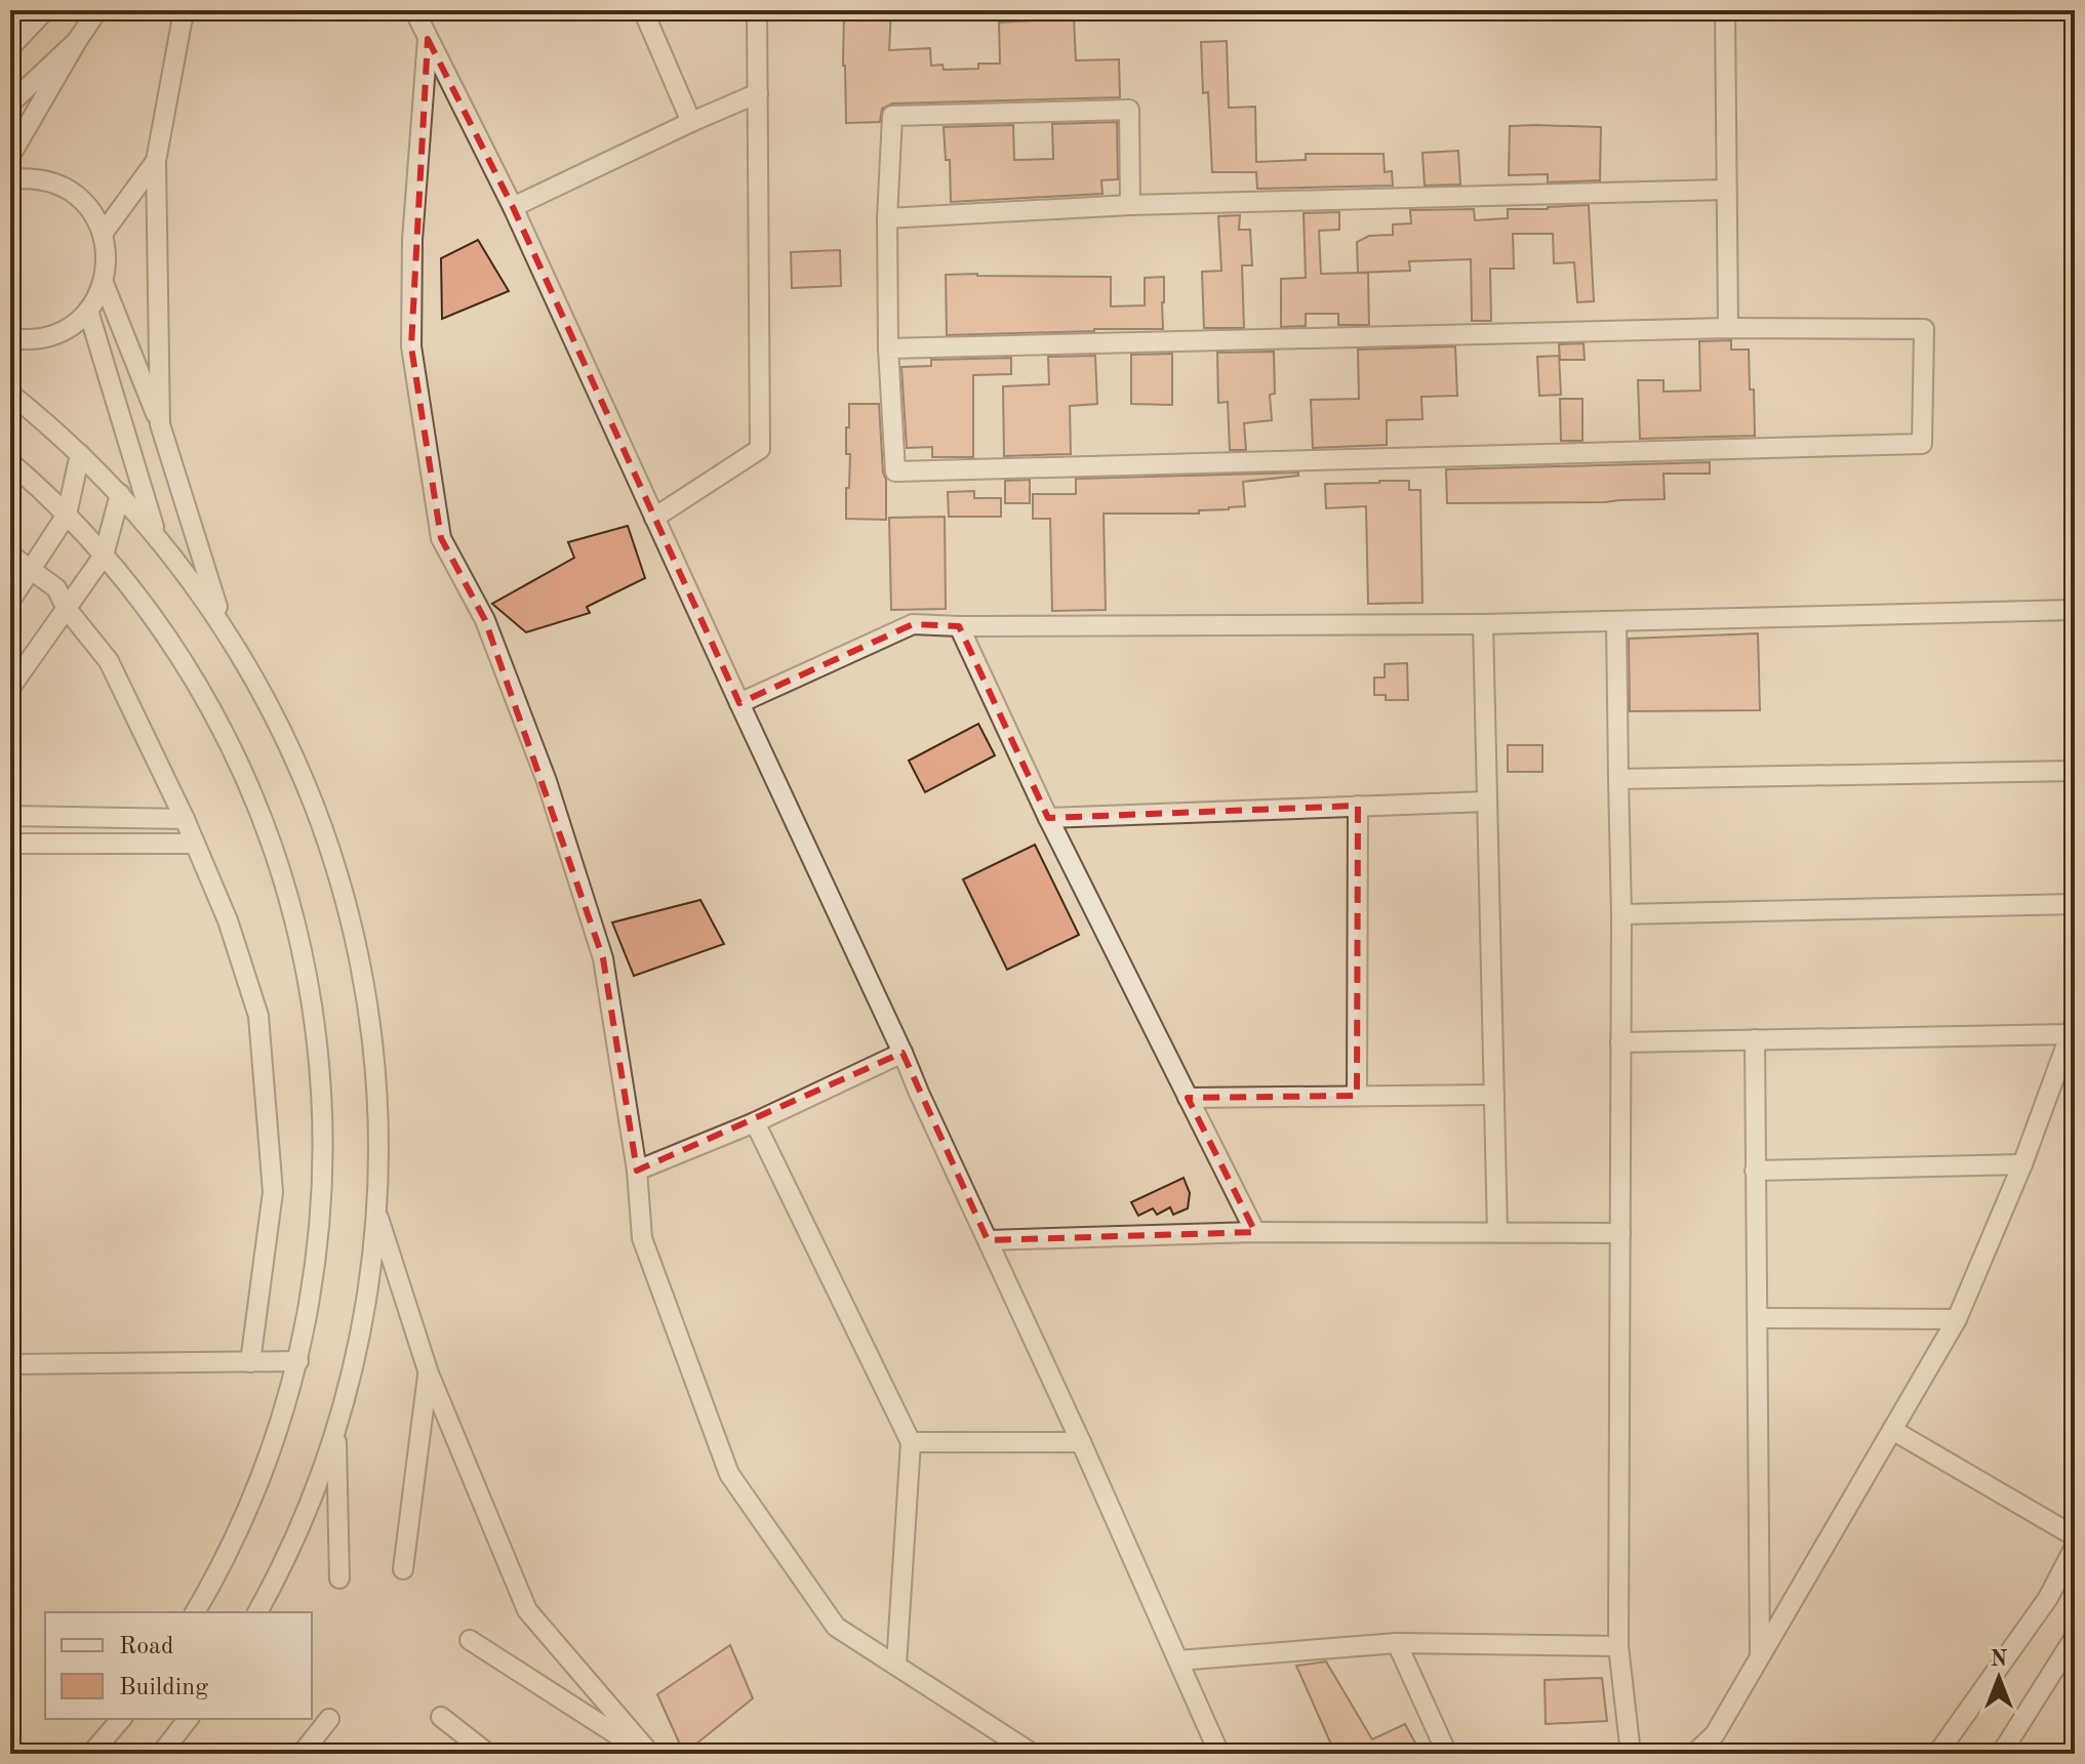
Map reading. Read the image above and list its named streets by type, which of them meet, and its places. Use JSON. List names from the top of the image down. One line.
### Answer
{"legend":["Road","Building"],"north":"top"}
